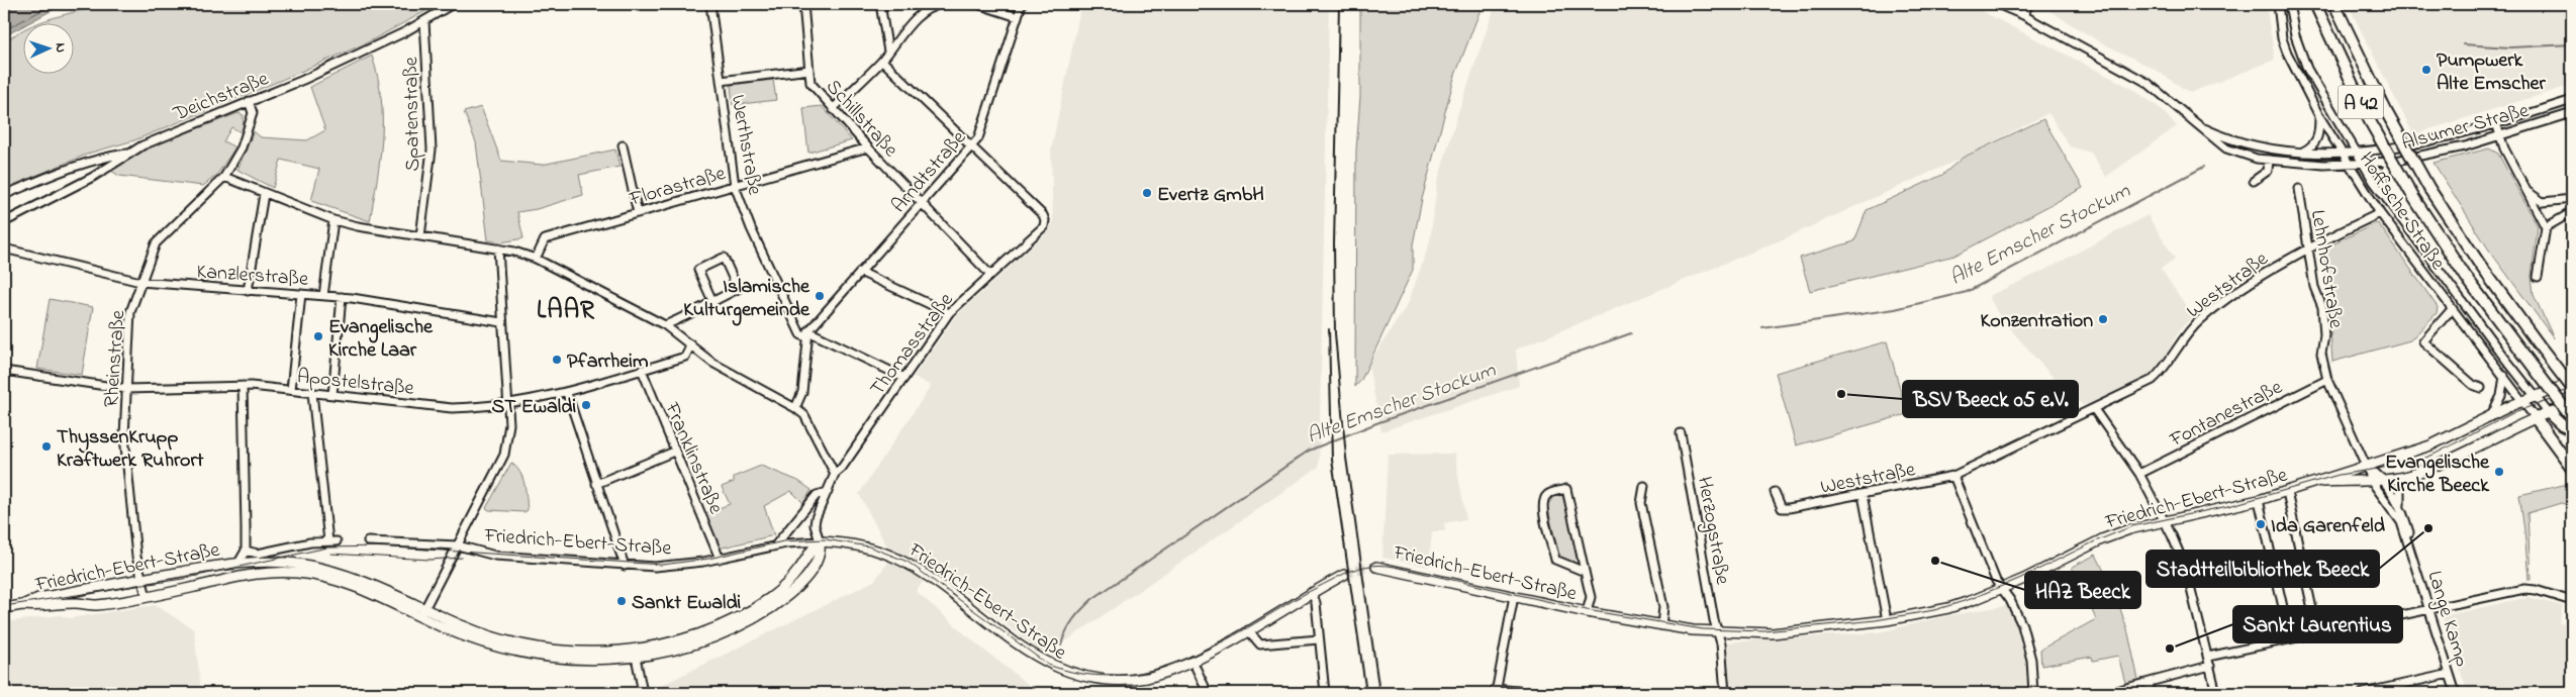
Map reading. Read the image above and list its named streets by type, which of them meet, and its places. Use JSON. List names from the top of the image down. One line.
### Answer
{"streets":{"highway":["A 42"],"main road":["Friedrich-Ebert-Straße"],"street":["Deichstraße","Spatenstraße","Schillstraße","Alsumer Straße","Werthstraße","Arndtstraße","Florastraße","Hoffsche Straße","Lehnhofstraße","Kanzlerstraße","Weststraße","Thomasstraße","Rheinstraße","Apostelstraße","Fontanestraße","Franklinstraße","Herzogstraße","Lange Kamp"]},"crossings":[["Deichstraße","Spatenstraße"],["Deichstraße","Rheinstraße"],["Schillstraße","Arndtstraße"],["Schillstraße","Florastraße"],["Schillstraße","Thomasstraße"],["Alsumer Straße","Hoffsche Straße"],["Werthstraße","Arndtstraße"],["Werthstraße","Florastraße"],["Arndtstraße","Thomasstraße"],["Hoffsche Straße","Weststraße"],["Hoffsche Straße","Friedrich-Ebert-Straße"],["Lehnhofstraße","Weststraße"],["Lehnhofstraße","Fontanestraße"],["Lehnhofstraße","Friedrich-Ebert-Straße"],["Lehnhofstraße","Lange Kamp"],["Kanzlerstraße","Rheinstraße"],["Rheinstraße","Apostelstraße"],["Rheinstraße","Friedrich-Ebert-Straße"],["Apostelstraße","Franklinstraße"],["Apostelstraße","Friedrich-Ebert-Straße"],["Franklinstraße","Friedrich-Ebert-Straße"],["Friedrich-Ebert-Straße","Herzogstraße"],["Friedrich-Ebert-Straße","Lange Kamp"]],"districts":["LAAR"],"water":["Alte Emscher Stockum"],"places":["Pumpwerk Alte Emscher","Evertz GmbH","Islamische Kulturgemeinde","Konzentration","Evangelische Kirche Laar","Pfarrheim","BSV Beeck 05 e.V.","ST Ewaldi","ThyssenKrupp Kraftwerk Ruhrort","Evangelische Kirche Beeck","Ida Garenfeld","Stadtteilbibliothek Beeck","HAZ Beeck","Sankt Ewaldi","Sankt Laurentius"],"north":"right"}
